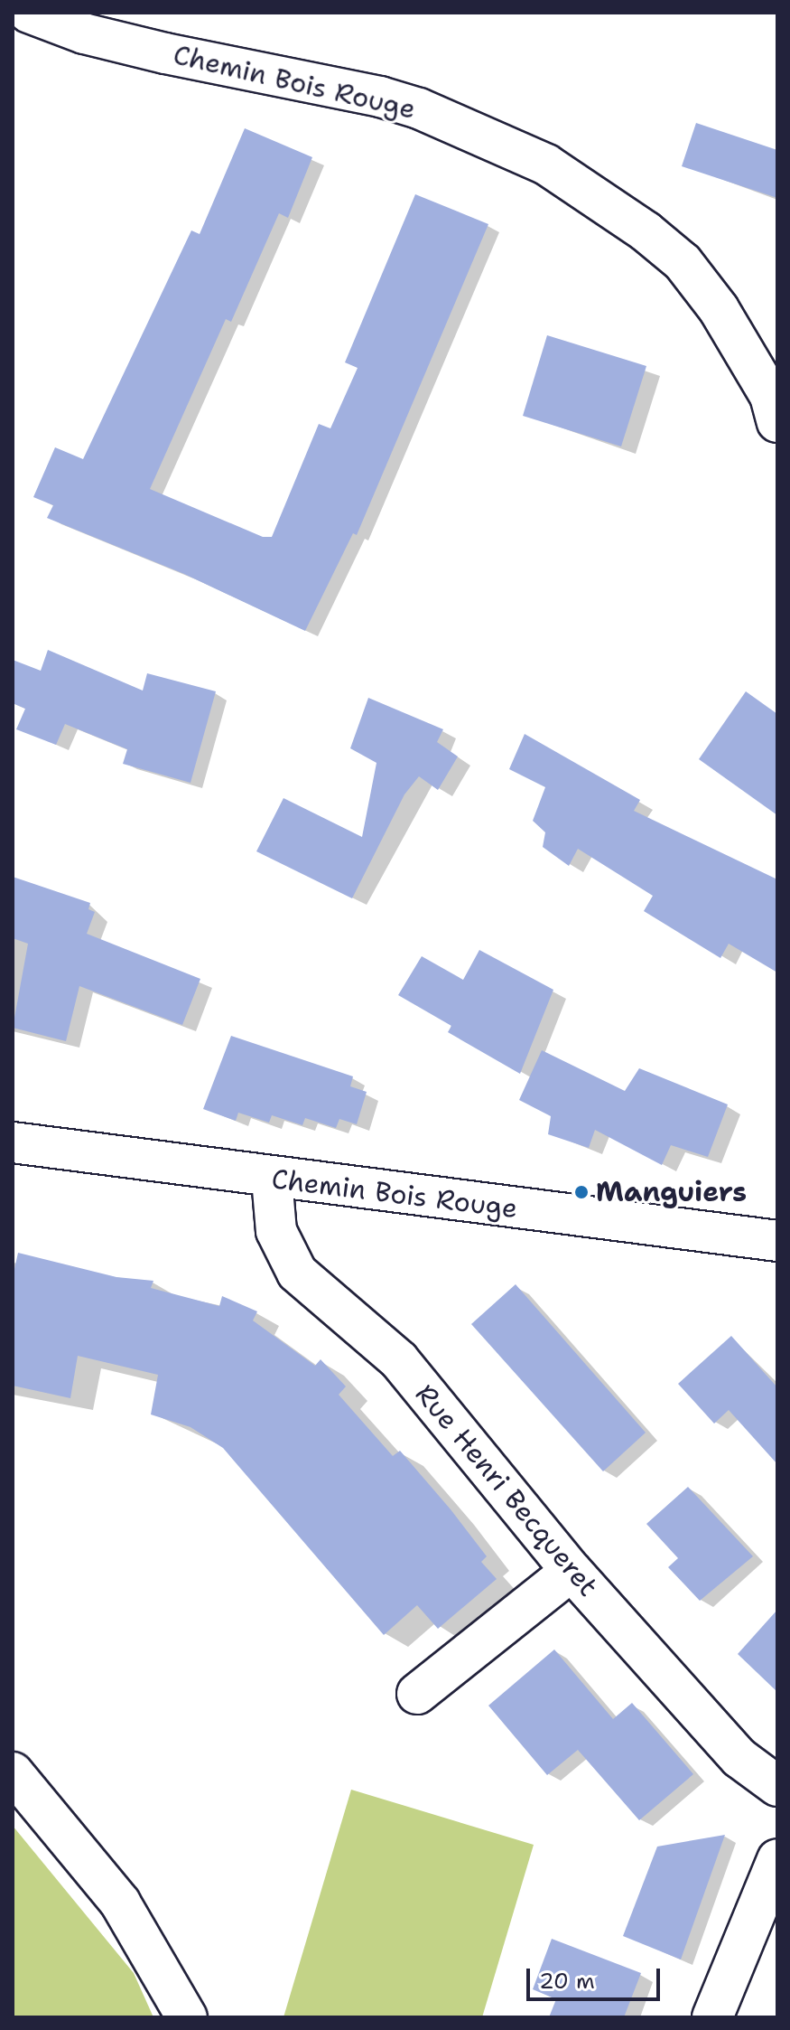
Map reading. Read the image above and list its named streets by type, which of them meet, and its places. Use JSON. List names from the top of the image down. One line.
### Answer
{"streets":{"street":["Chemin Bois Rouge","Rue Henri Becqueret"]},"crossings":[["Chemin Bois Rouge","Rue Henri Becqueret"]],"places":["Manguiers"],"scale_bar":"20 m"}
